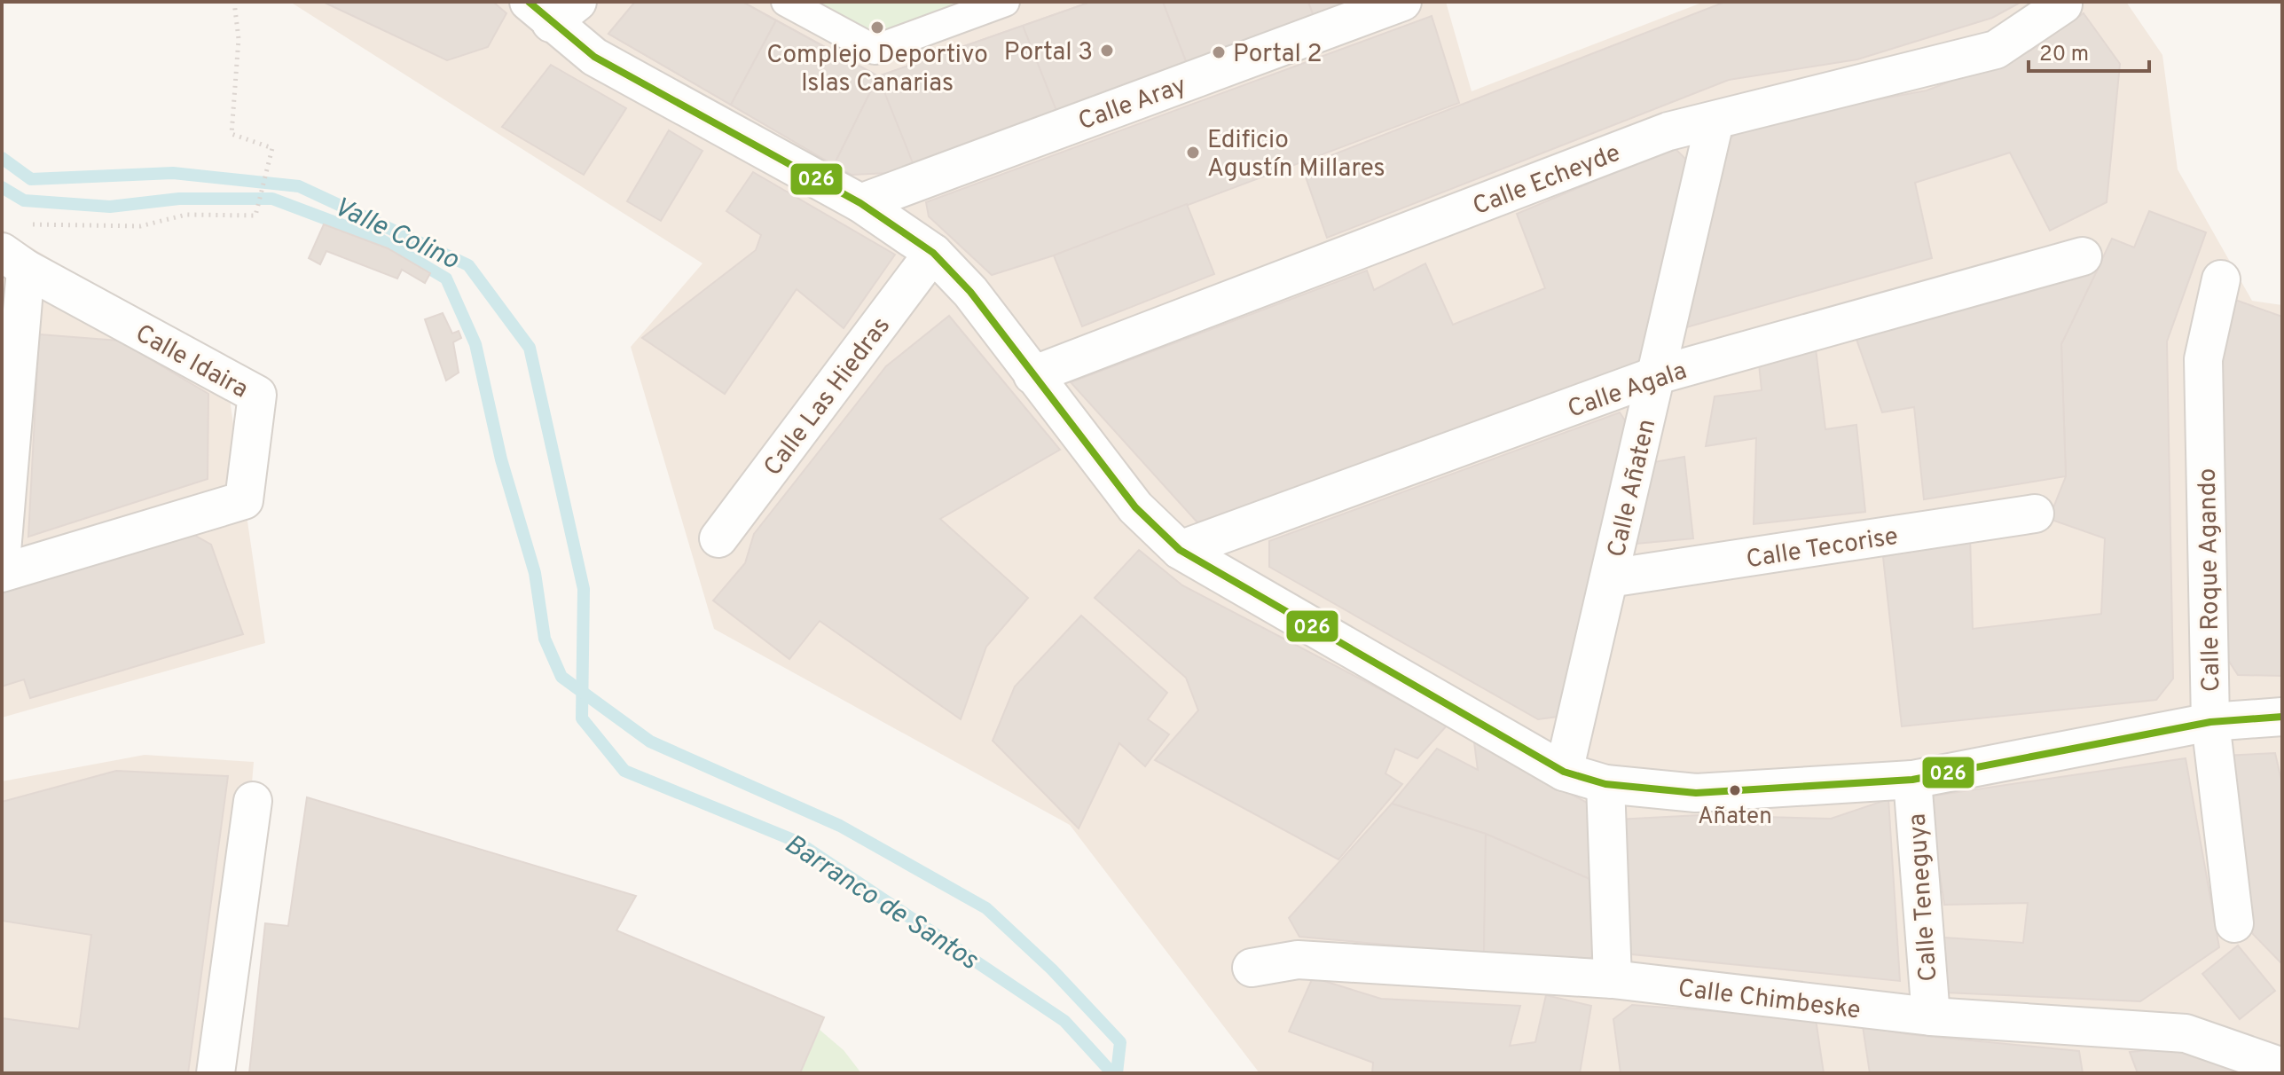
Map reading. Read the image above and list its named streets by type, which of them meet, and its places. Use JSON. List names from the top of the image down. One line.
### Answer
{"streets":{"street":["Calle Aray","Calle Echeyde","Calle Idaira","Calle Agala","Calle Las Hiedras","Calle Añaten","Calle Tecorise","Calle Roque Agando","Calle Teneguya","Calle Chimbeske"]},"crossings":[["Calle Echeyde","Calle Añaten"],["Calle Agala","Calle Añaten"],["Calle Añaten","Calle Tecorise"],["Calle Teneguya","Calle Chimbeske"]],"water":["Valle Colino","Barranco de Santos"],"places":["Complejo Deportivo Islas Canarias","Portal 3","Portal 2","Edificio Agustín Millares","Añaten"],"lines":["transit line 026"],"scale_bar":"20 m"}
